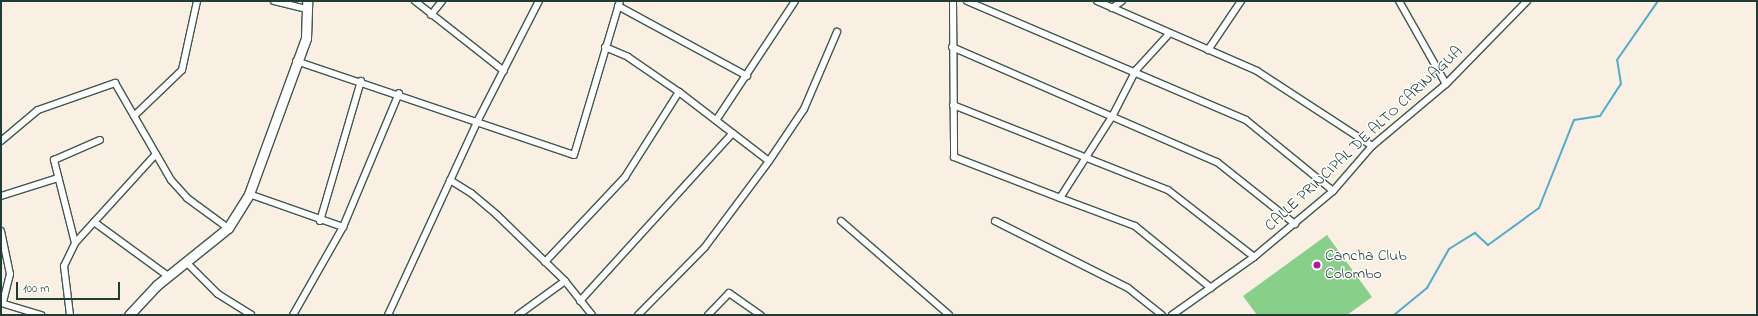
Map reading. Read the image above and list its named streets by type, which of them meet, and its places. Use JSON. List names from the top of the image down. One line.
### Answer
{"streets":{"street":["CALLE PRINCIPAL DE ALTO CARINAGUA"]},"places":["Cancha Club Colombo"],"scale_bar":"100 m"}
